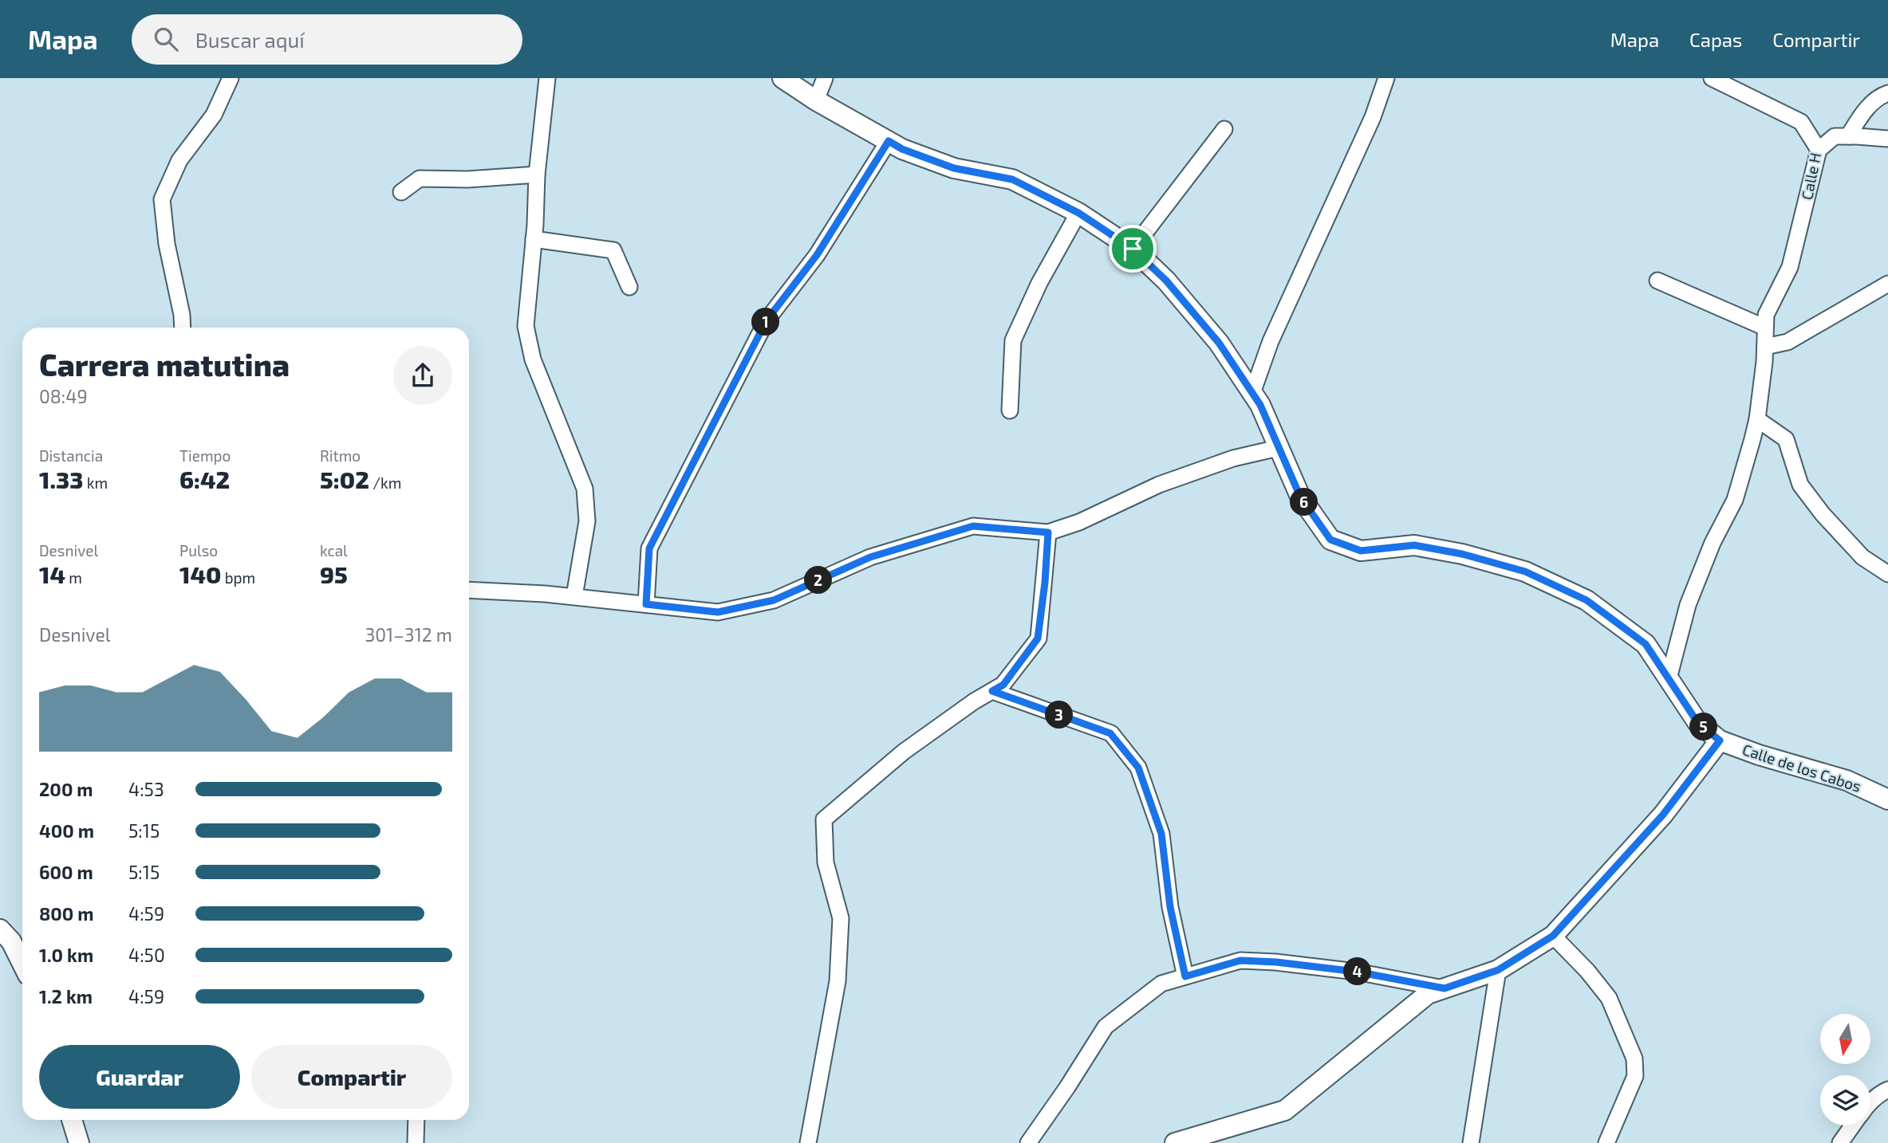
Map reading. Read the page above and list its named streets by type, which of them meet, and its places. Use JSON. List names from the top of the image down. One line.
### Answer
{"streets":{"street":["Calle H","Calle de los Cabos"]},"crossings":[["Calle H","Calle de los Cabos"]],"north":"bottom","page":{"header":"Mapa","search":"Buscar aquí","nav":["Mapa","Capas","Compartir"],"pins":["1","6","2","3","5","4"],"heading":["Carrera matutina","08:49"],"stats":[["Distancia","1.33 km"],["Tiempo","6:42"],["Ritmo","5:02 /km"],["Desnivel","14 m"],["Pulso","140 bpm"],["kcal","95"]],"chart":["Desnivel","301–312 m"],"list":[{"name":"200 m","note":"4:53"},{"name":"400 m","note":"5:15"},{"name":"600 m","note":"5:15"},{"name":"800 m","note":"4:59"},{"name":"1.0 km","note":"4:50"},{"name":"1.2 km","note":"4:59"}],"buttons":["Guardar","Compartir"]}}
